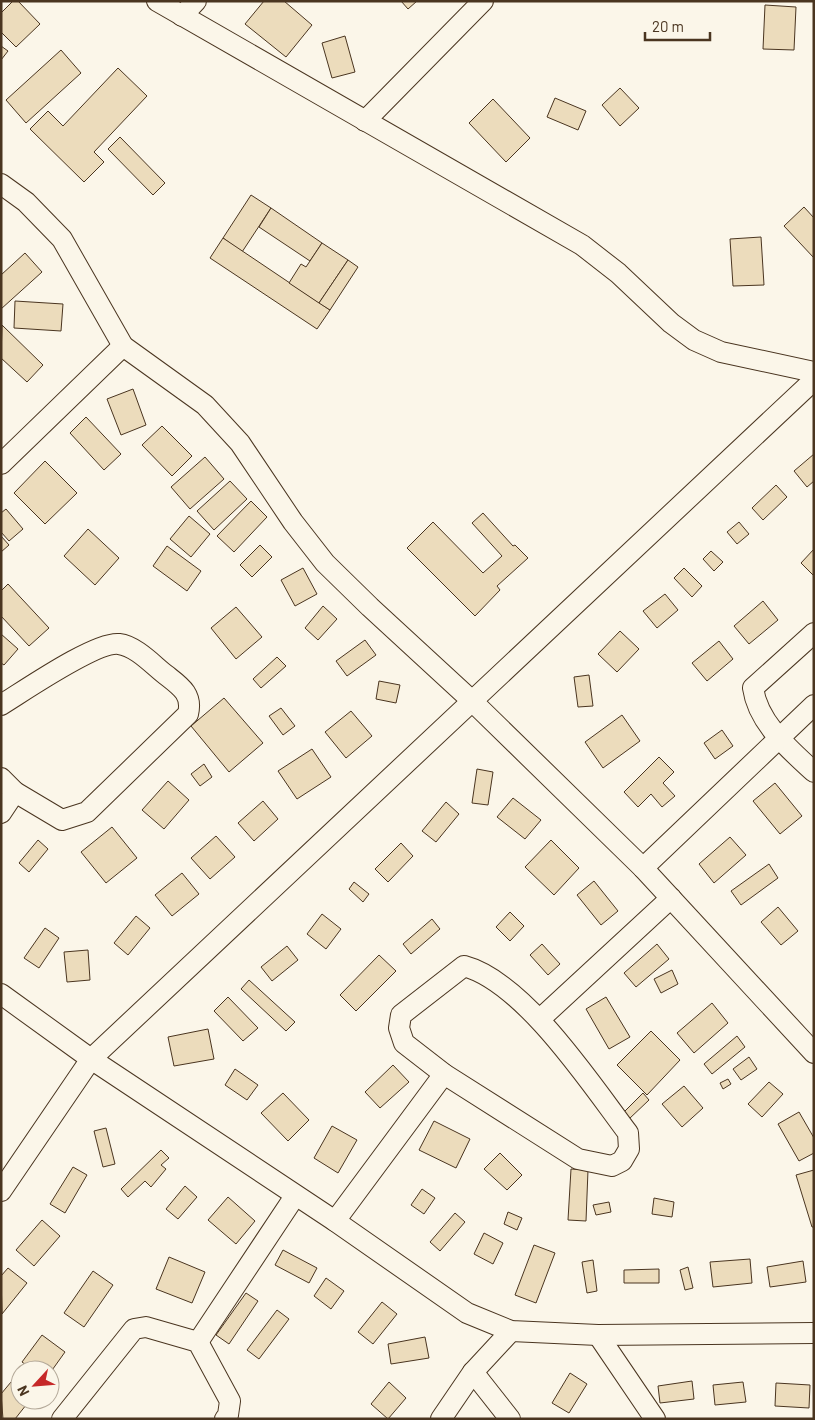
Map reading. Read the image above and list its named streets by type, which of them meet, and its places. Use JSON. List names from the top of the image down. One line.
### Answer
{"scale_bar":"20 m","north":"bottom left"}
